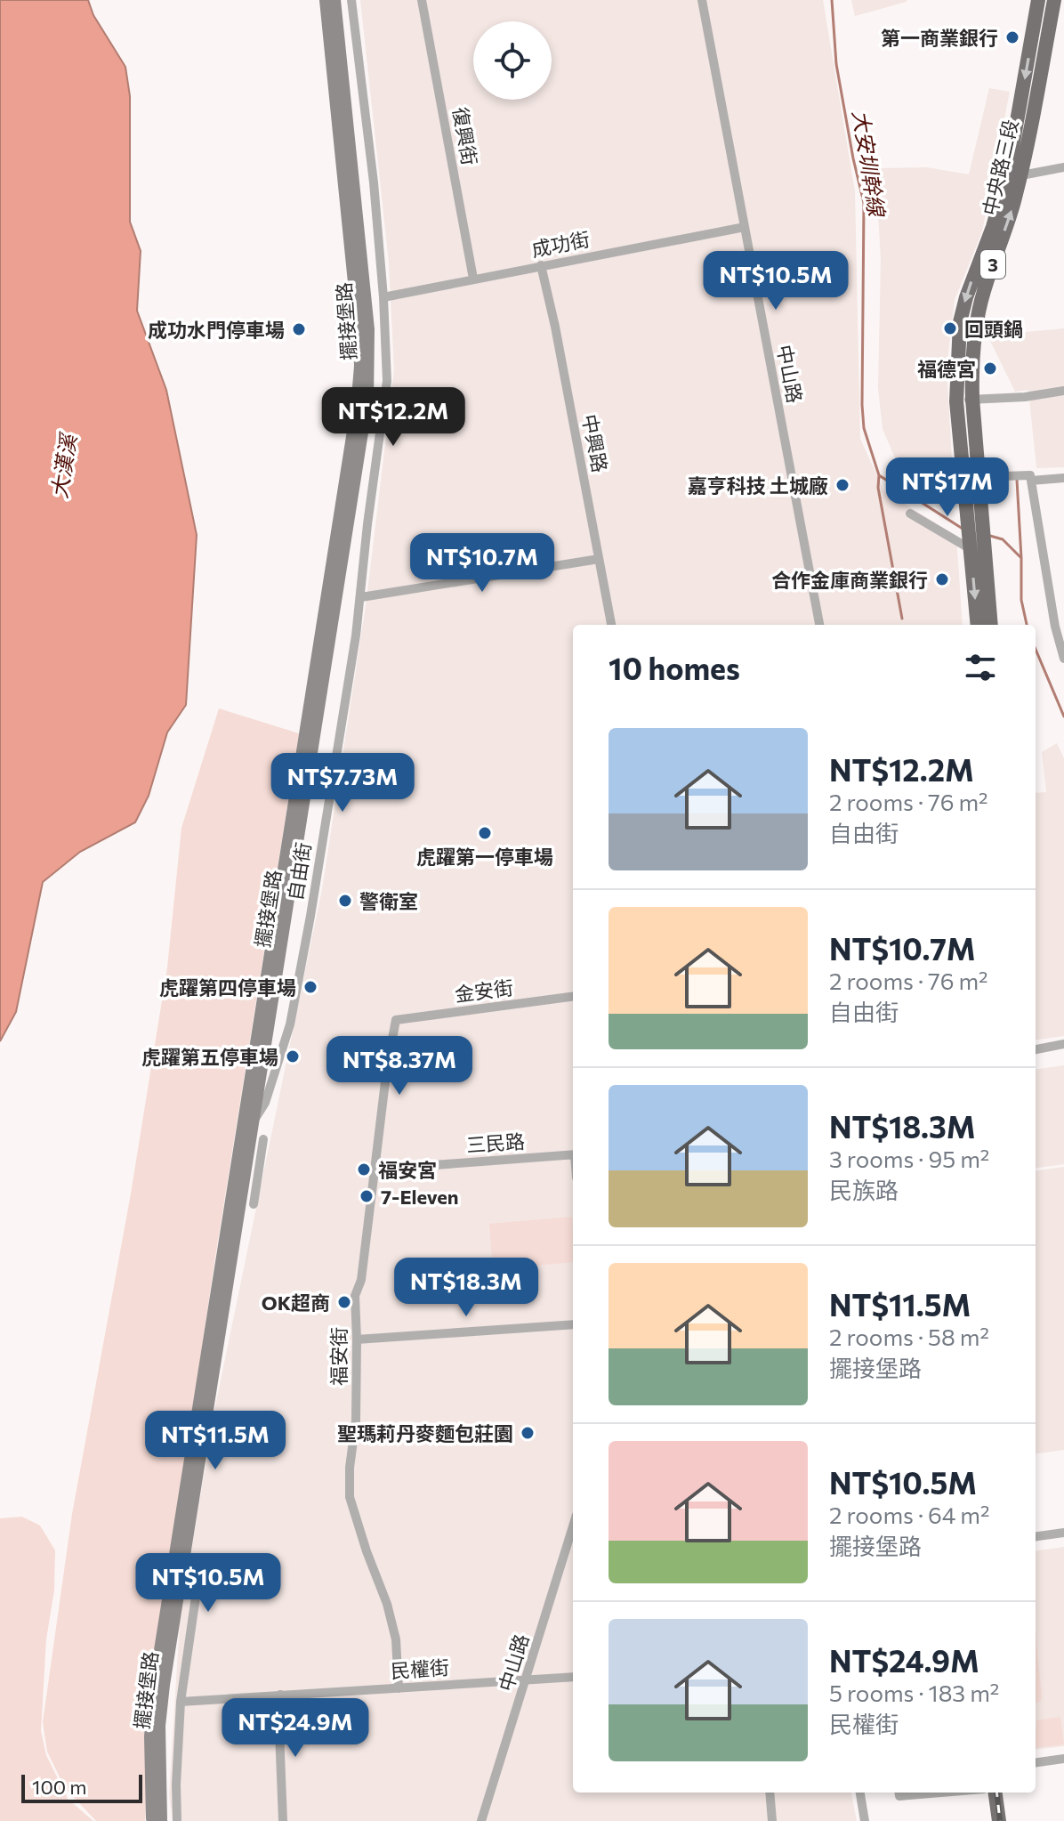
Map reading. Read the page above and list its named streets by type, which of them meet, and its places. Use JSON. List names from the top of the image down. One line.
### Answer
{"streets":{"main road":["中央路三段","3"],"street":["復興街","成功街","擺接堡路","中山路","中興路","自由街","金安街","三民路","福安街","民權街"]},"crossings":[["復興街","成功街"],["中央路三段","3"],["成功街","中山路"],["成功街","中興路"],["成功街","自由街"],["擺接堡路","自由街"],["中山路","民權街"],["金安街","福安街"],["三民路","福安街"],["福安街","民權街"]],"water":["大安圳幹線","大漢溪"],"places":["第一商業銀行","回頭鍋","成功水門停車場","福德宮","嘉亨科技 土城廠","合作金庫商業銀行","虎躍第一停車場","警衛室","虎躍第四停車場","虎躍第五停車場","福安宮","7-Eleven","OK超商","聖瑪莉丹麥麵包莊園"],"scale_bar":"100 m","page":{"price":["NT$10.5M","NT$12.2M","NT$17M","NT$10.7M","NT$7.73M","NT$8.37M","NT$18.3M","NT$11.5M","NT$10.5M","NT$24.9M"],"heading":"10 homes","list":[{"name":"NT$12.2M","note":"2 rooms · 76 m² · 自由街"},{"name":"NT$10.7M","note":"2 rooms · 76 m² · 自由街"},{"name":"NT$18.3M","note":"3 rooms · 95 m² · 民族路"},{"name":"NT$11.5M","note":"2 rooms · 58 m² · 擺接堡路"},{"name":"NT$10.5M","note":"2 rooms · 64 m² · 擺接堡路"},{"name":"NT$24.9M","note":"5 rooms · 183 m² · 民權街"}],"scale":"100 m"}}
